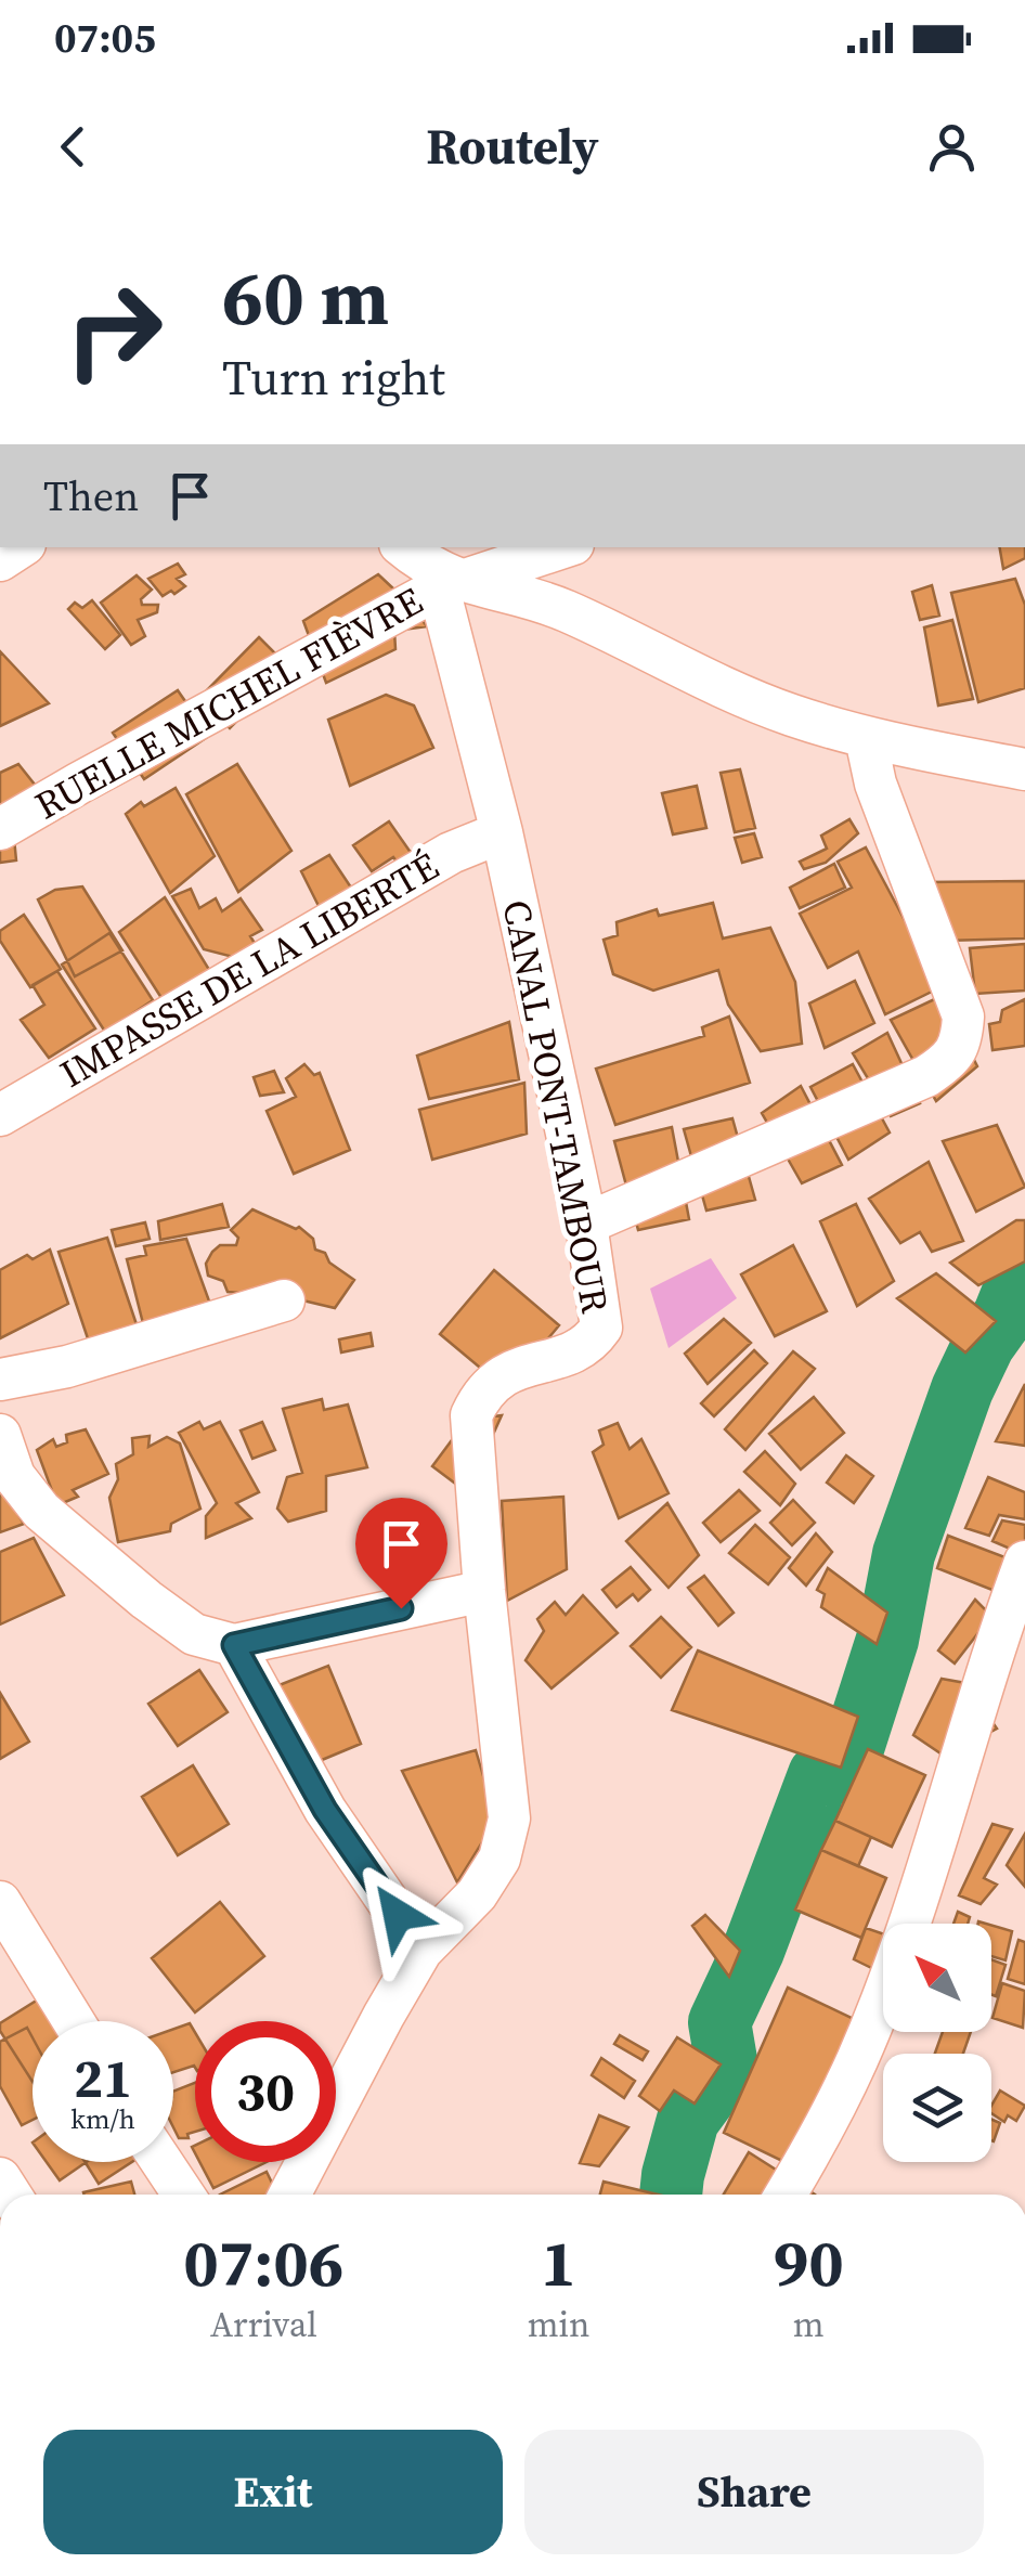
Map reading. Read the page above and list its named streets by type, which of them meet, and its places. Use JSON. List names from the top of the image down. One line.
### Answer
{"streets":{"street":["RUELLE MICHEL FIÈVRE","IMPASSE DE LA LIBERTÉ","CANAL PONT-TAMBOUR"]},"crossings":[["RUELLE MICHEL FIÈVRE","CANAL PONT-TAMBOUR"],["IMPASSE DE LA LIBERTÉ","CANAL PONT-TAMBOUR"]],"north":"top left","page":{"status":"07:05","header":"Routely","turn":["60 m","Turn right"],"then":"Then","speed":"21 km/h","limit":"30","eta":["07:06","Arrival","1","min","90","m"],"buttons":["Exit","Share"]}}
